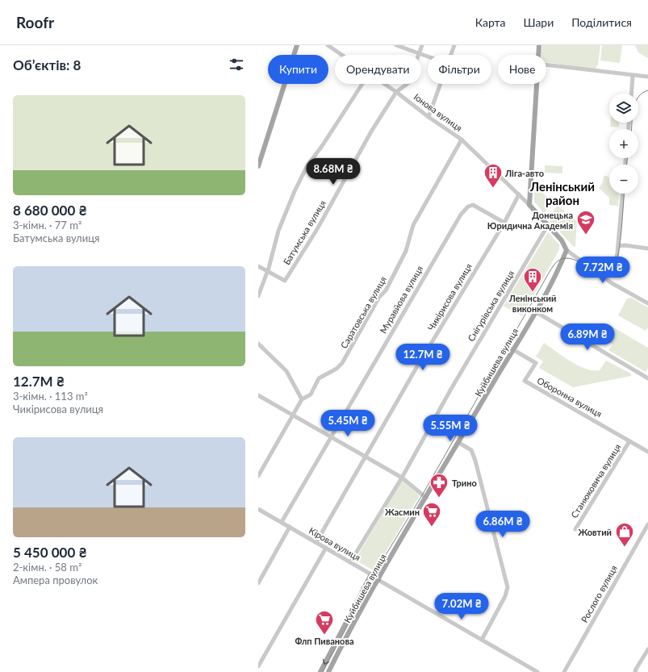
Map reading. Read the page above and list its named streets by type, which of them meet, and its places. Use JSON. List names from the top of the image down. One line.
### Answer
{"streets":{"main road":["Куйбишева вулиця","Кірова вулиця"],"street":["Іонова вулиця","Батумська вулиця","Чикірисова вулиця","Муравйова вулиця","Снігурівська вулиця","Саратовська вулиця","Оборонна вулиця","Станюковича вулиця","Рослого вулиця"]},"crossings":[["Іонова вулиця","Батумська вулиця"],["Іонова вулиця","Чикірисова вулиця"],["Іонова вулиця","Саратовська вулиця"],["Чикірисова вулиця","Муравйова вулиця"],["Чикірисова вулиця","Кірова вулиця"],["Муравйова вулиця","Кірова вулиця"],["Снігурівська вулиця","Кірова вулиця"],["Куйбишева вулиця","Оборонна вулиця"],["Куйбишева вулиця","Кірова вулиця"],["Оборонна вулиця","Станюковича вулиця"]],"districts":["Ленінський район"],"places":{"building":["Ліга-авто","Ленінський виконком"],"school or university":["Донецька Юридична Академія"],"pharmacy":["Трино"],"supermarket":["Жасмин","Флп Пиванова"],"shop":["Жовтий"]},"page":{"header":"Roofr","nav":["Карта","Шари","Поділитися"],"heading":"Об’єктів: 8","chip":["Купити","Орендувати","Фільтри","Нове"],"list":[{"name":"8 680 000 ₴","note":"3-кімн. · 77 m² · Батумська вулиця"},{"name":"12.7M ₴","note":"3-кімн. · 113 m² · Чикірисова вулиця"},{"name":"5 450 000 ₴","note":"2-кімн. · 58 m² · Ампера провулок"}],"map_buttons":["+","−"],"price":["8.68M ₴","7.72M ₴","6.89M ₴","12.7M ₴","5.45M ₴","5.55M ₴","6.86M ₴","7.02M ₴"]}}
